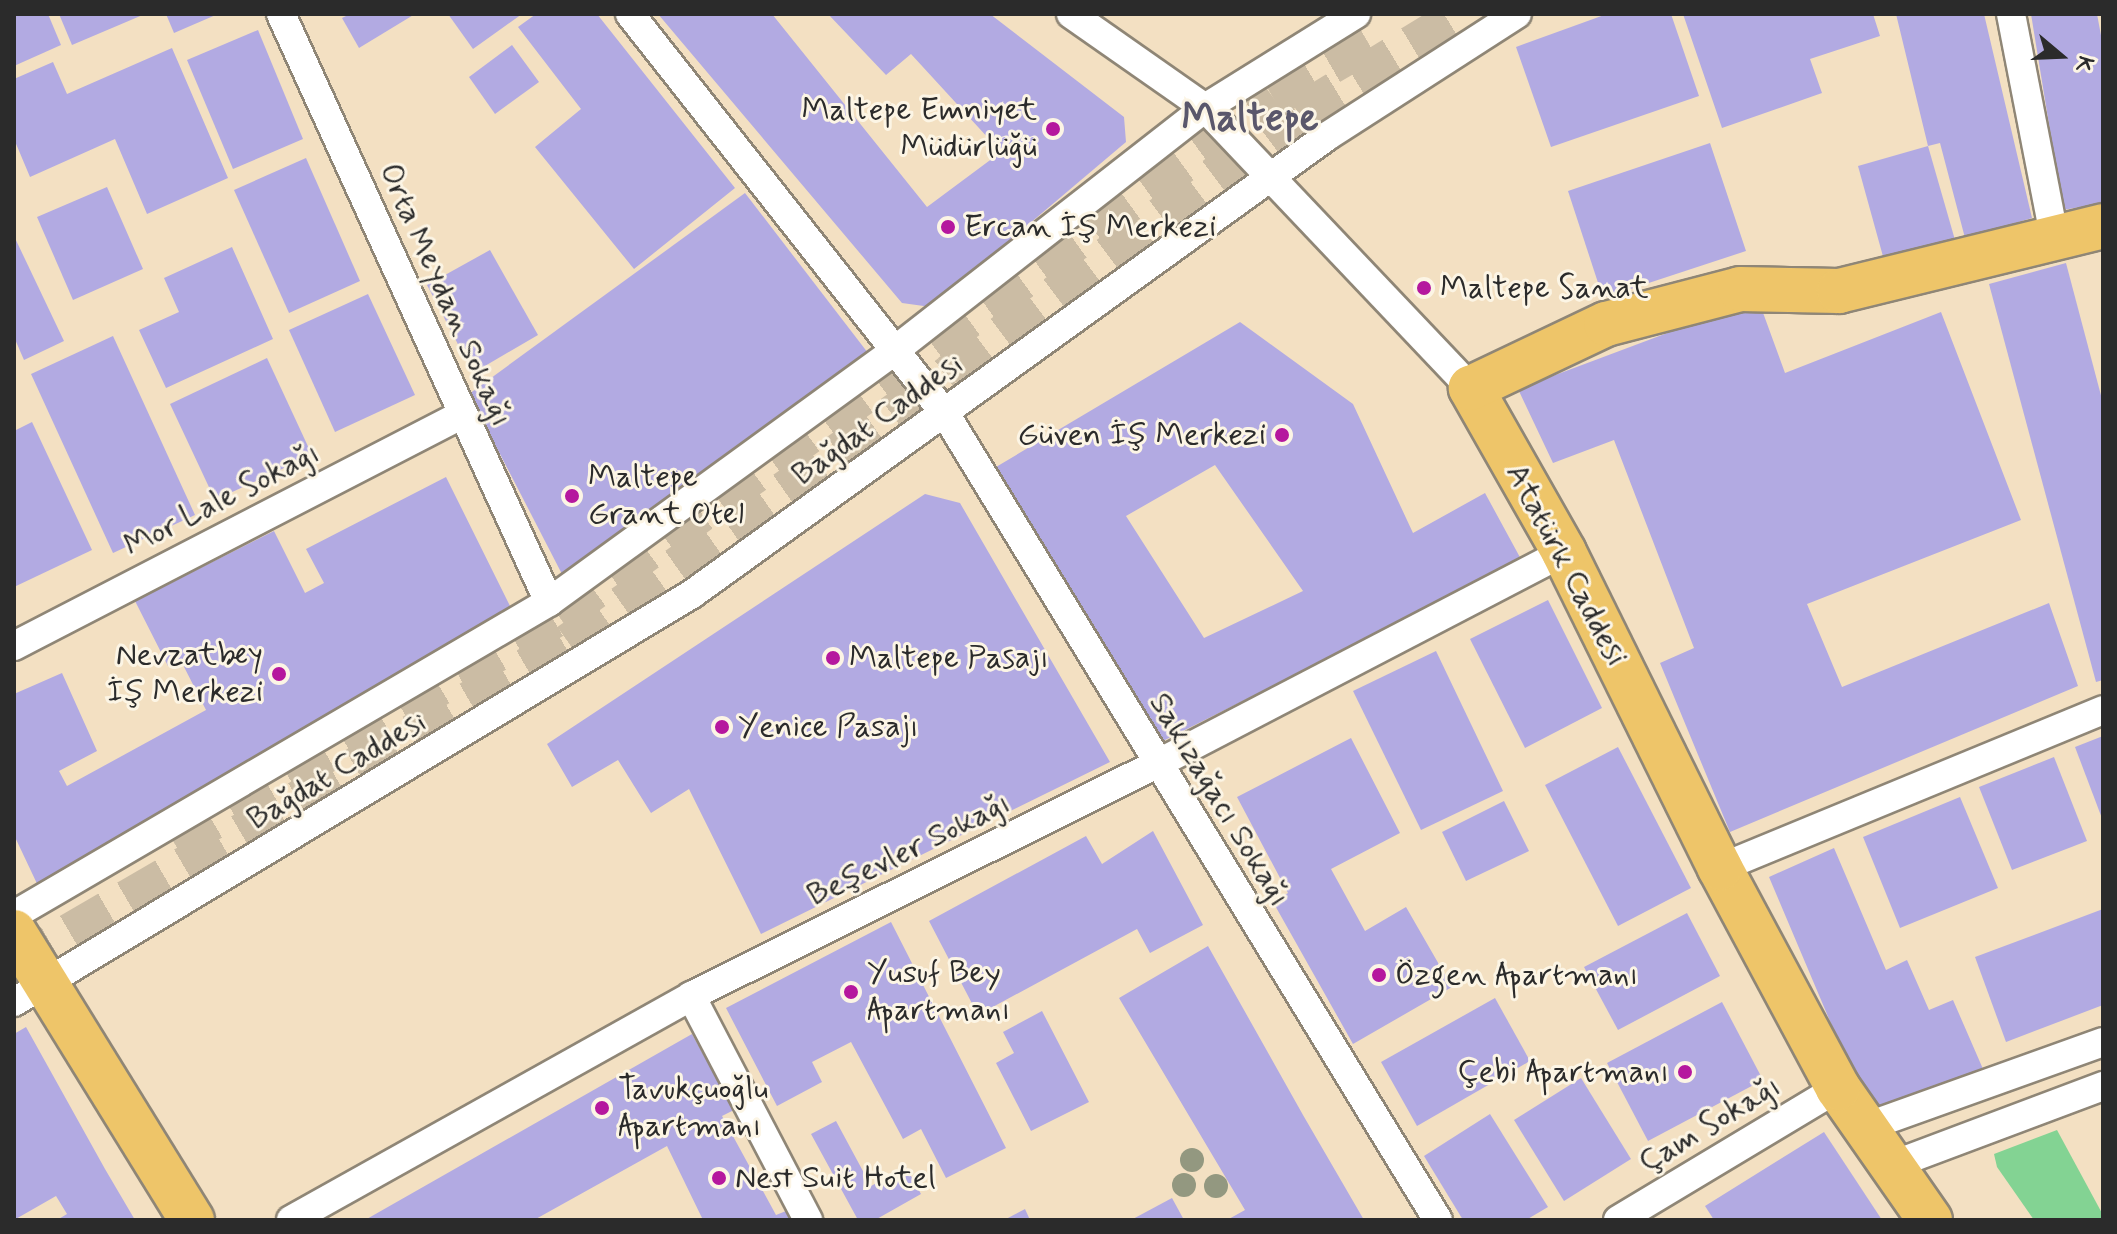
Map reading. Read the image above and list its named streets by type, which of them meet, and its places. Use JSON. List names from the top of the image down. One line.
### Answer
{"streets":{"main road":["Atatürk Caddesi"],"street":["Orta Meydan Sokağı","Bağdat Caddesi","Mor Lale Sokağı","Sakızağacı Sokağı","Beşevler Sokağı","Çam Sokağı"]},"crossings":[["Orta Meydan Sokağı","Bağdat Caddesi"],["Orta Meydan Sokağı","Mor Lale Sokağı"],["Bağdat Caddesi","Atatürk Caddesi"],["Bağdat Caddesi","Sakızağacı Sokağı"],["Atatürk Caddesi","Beşevler Sokağı"],["Atatürk Caddesi","Çam Sokağı"],["Sakızağacı Sokağı","Beşevler Sokağı"]],"districts":["Maltepe"],"places":["Maltepe Emniyet Müdürlüğü","Ercan İş Merkezi","Maltepe Sanat","Güven İş Merkezi","Maltepe Grant Otel","Maltepe Pasajı","Nevzatbey İş Merkezi","Yenice Pasajı","Özgen Apartmanı","Yusuf Bey Apartmanı","Çebi Apartmanı","Tavukçuoğlu Apartmanı","Nest Suit Hotel"],"north":"right"}
